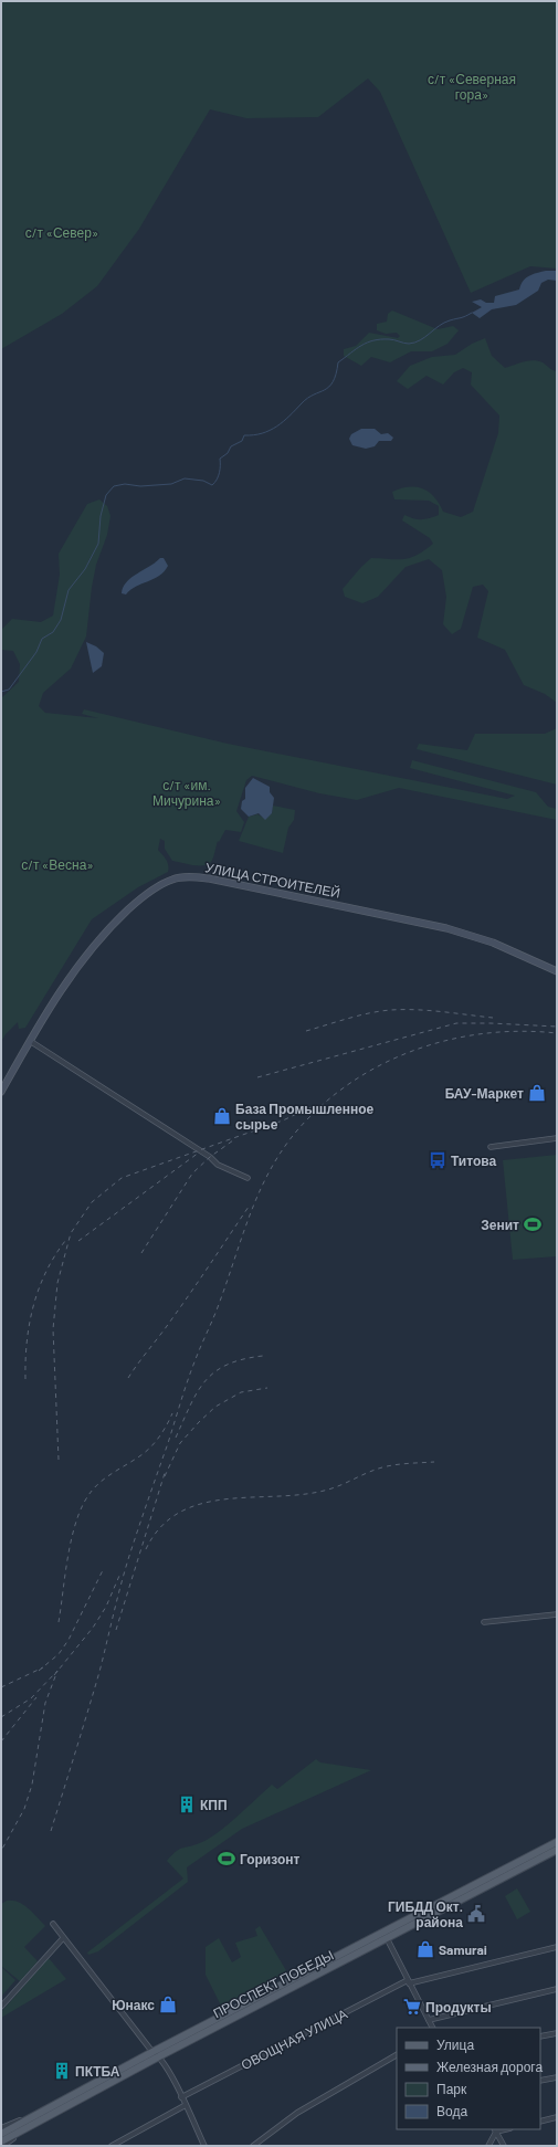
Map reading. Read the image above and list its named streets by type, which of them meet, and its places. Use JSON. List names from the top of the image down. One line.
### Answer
{"streets":{"main road":["УЛИЦА СТРОИТЕЛЕЙ","ПРОСПЕКТ ПОБЕДЫ"],"street":["ОВОЩНАЯ УЛИЦА"]},"parks":["с/т «Северная гора»","с/т «Север»","с/т «им. Мичурина»","с/т «Весна»"],"places":{"shop":["БАУ-Маркет","База Промышленное сырье","Samurai","Юнакс"],"bus stop":["Титова"],"sports":["Зенит","Горизонт"],"building":["КПП","ПКТБА"],"public building":["ГИБДД Окт. района"],"supermarket":["Продукты"]},"legend":["Улица","Железная дорога","Парк","Вода"]}
